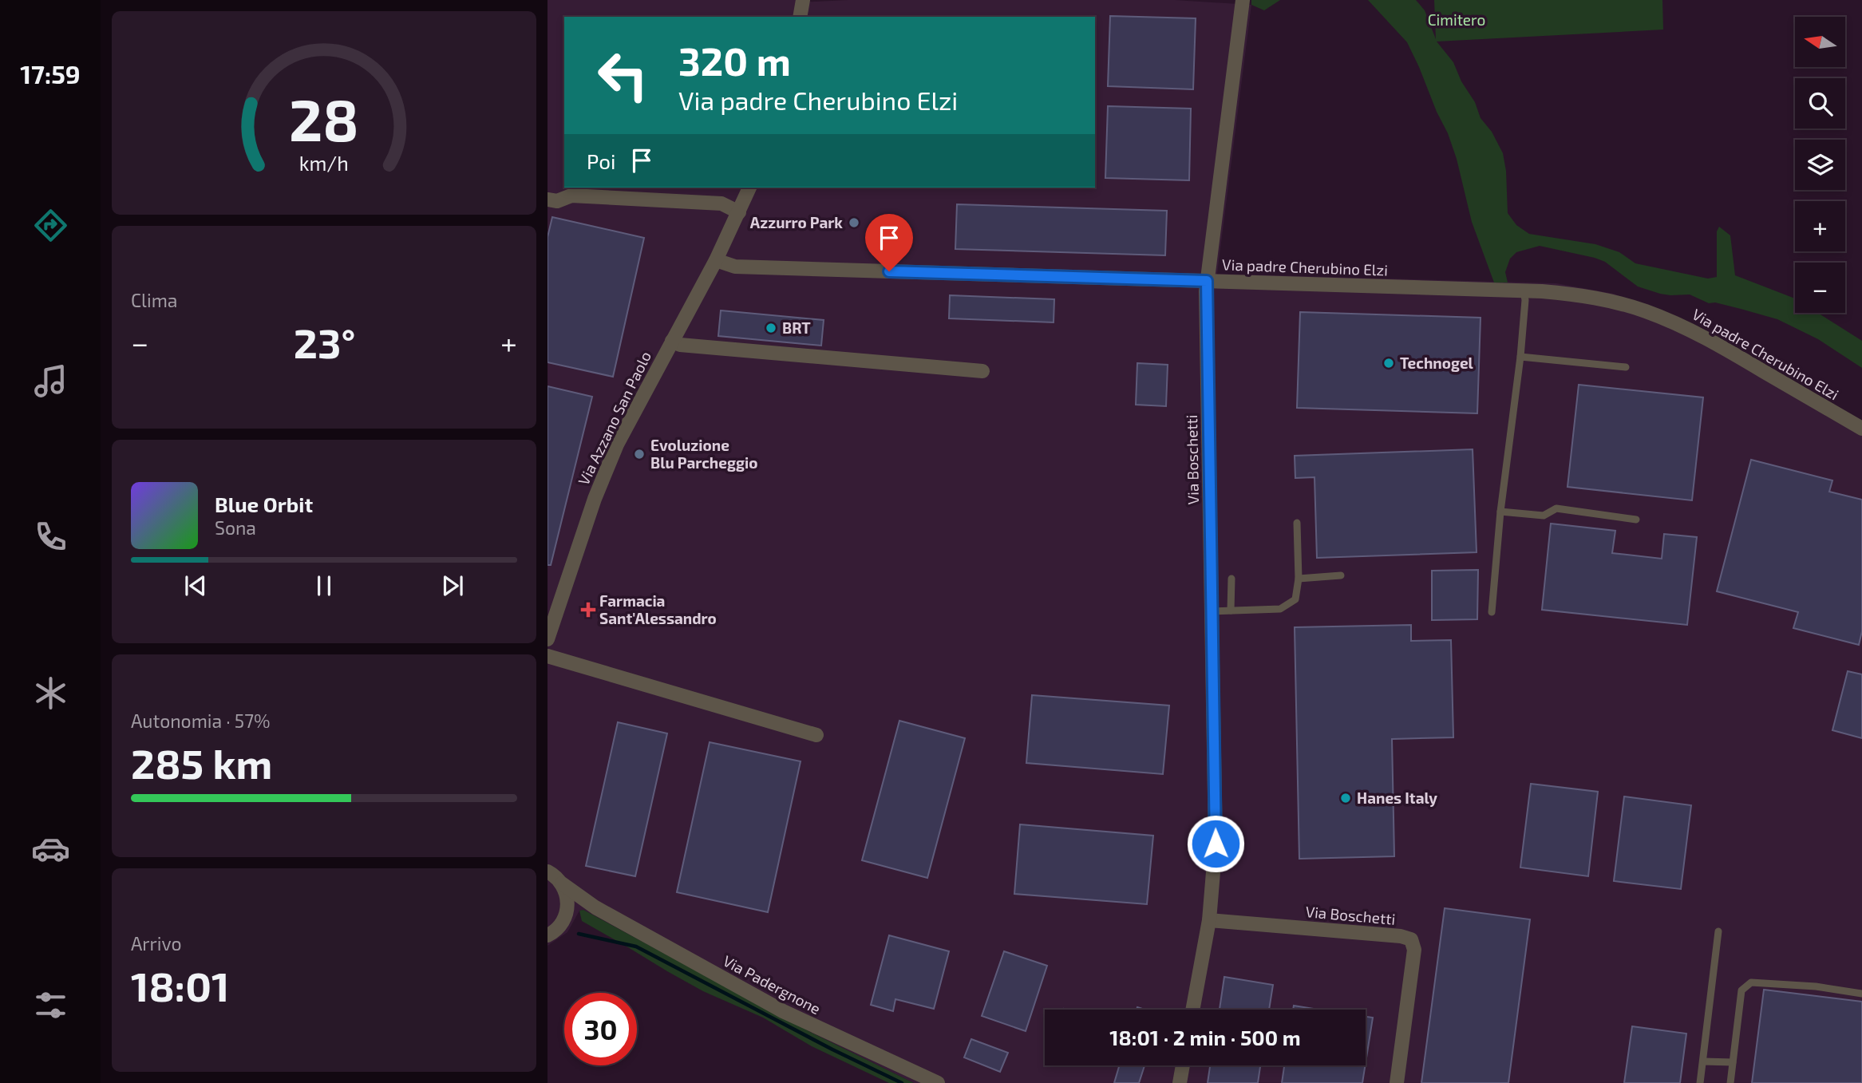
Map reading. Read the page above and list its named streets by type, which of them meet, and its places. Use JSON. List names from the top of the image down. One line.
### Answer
{"streets":{"street":["Via padre Cherubino Elzi","Via Azzano San Paolo","Via Boschetti","Via Padergnone"]},"crossings":[["Via padre Cherubino Elzi","Via Azzano San Paolo"],["Via padre Cherubino Elzi","Via Boschetti"]],"parks":["Cimitero"],"places":{"other":["Azzurro Park","BRT","Technogel","Evoluzione Blu Parcheggio","Hanes Italy"],"health":["Farmacia Sant'Alessandro"]},"north":"left","page":{"tabs":"17:59","map_buttons":["+","−"],"turn":["320 m","Via padre Cherubino Elzi"],"then":"Poi","tile":["Clima",["Autonomia · 57%","285 km"],["Arrivo","18:01"]],"heat":["−","23°","+"],"song":["Blue Orbit","Sona"],"limit":"30","trip":"18:01 · 2 min · 500 m","gauge":["28","km/h"]}}
